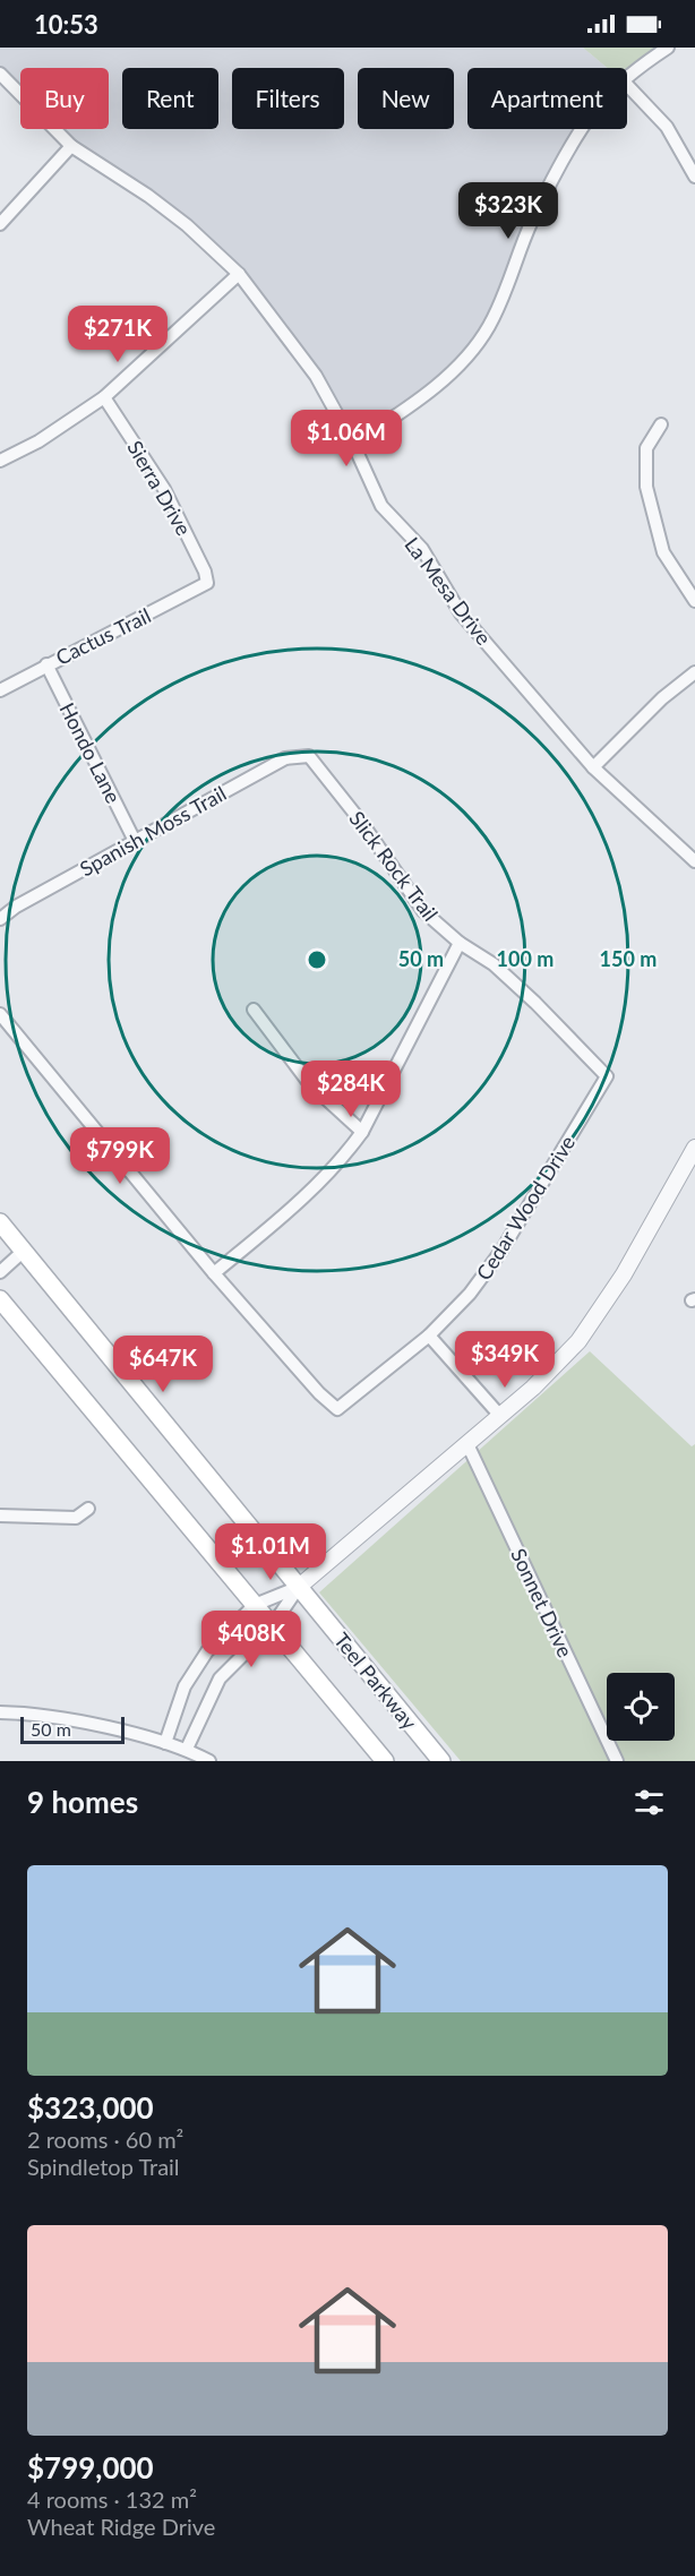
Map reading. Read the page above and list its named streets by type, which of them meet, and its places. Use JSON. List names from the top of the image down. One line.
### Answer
{"streets":{"main road":["Teel Parkway"],"street":["Sierra Drive","La Mesa Drive","Cactus Trail","Hondo Lane","Spanish Moss Trail","Slick Rock Trail","Cedar Wood Drive","Sonnet Drive"]},"crossings":[["Sierra Drive","Cactus Trail"],["Cactus Trail","Hondo Lane"],["Hondo Lane","Spanish Moss Trail"],["Spanish Moss Trail","Slick Rock Trail"],["Slick Rock Trail","Cedar Wood Drive"]],"scale_bar":"50 m","page":{"status":"10:53","chip":["Buy","Rent","Filters","New","Apartment"],"price":["$323K","$271K","$1.06M","$284K","$799K","$349K","$647K","$1.01M","$408K"],"scale":"50 m","heading":"9 homes","list":[{"name":"$323,000","note":"2 rooms · 60 m² · Spindletop Trail"},{"name":"$799,000","note":"4 rooms · 132 m² · Wheat Ridge Drive"}]},"rings":["50 m","100 m","150 m"]}
